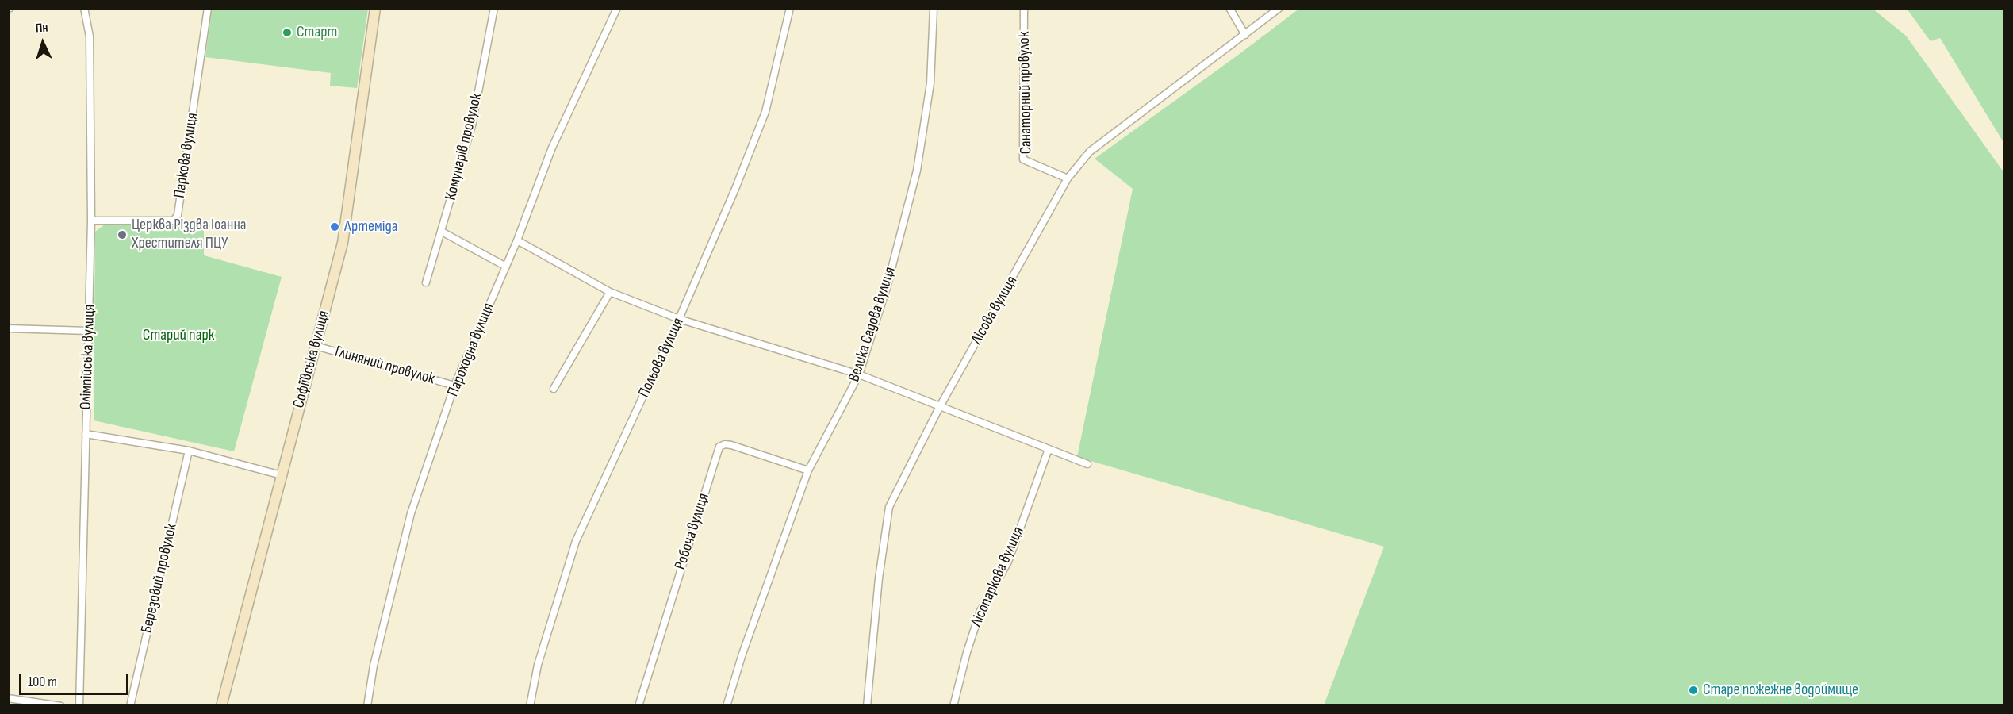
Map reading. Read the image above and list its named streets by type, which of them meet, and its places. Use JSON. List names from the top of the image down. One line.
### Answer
{"streets":{"street":["Санаторний провулок","Комунарів провулок","Паркова вулиця","Лісова вулиця","Велика Садова вулиця","Пароходна вулиця","Олімпійська вулиця","Польова вулиця","Софіївська вулиця","Глиняний провулок","Робоча вулиця","Лісопаркова вулиця","Березовий провулок"]},"crossings":[["Санаторний провулок","Лісова вулиця"],["Паркова вулиця","Олімпійська вулиця"],["Велика Садова вулиця","Робоча вулиця"],["Пароходна вулиця","Глиняний провулок"],["Софіївська вулиця","Глиняний провулок"]],"parks":["Старий парк"],"places":["Старт","Артеміда","Церква Різдва Іоанна Хрестителя ПЦУ","Старе пожежне водоймище"],"scale_bar":"100 m","north":"top"}
